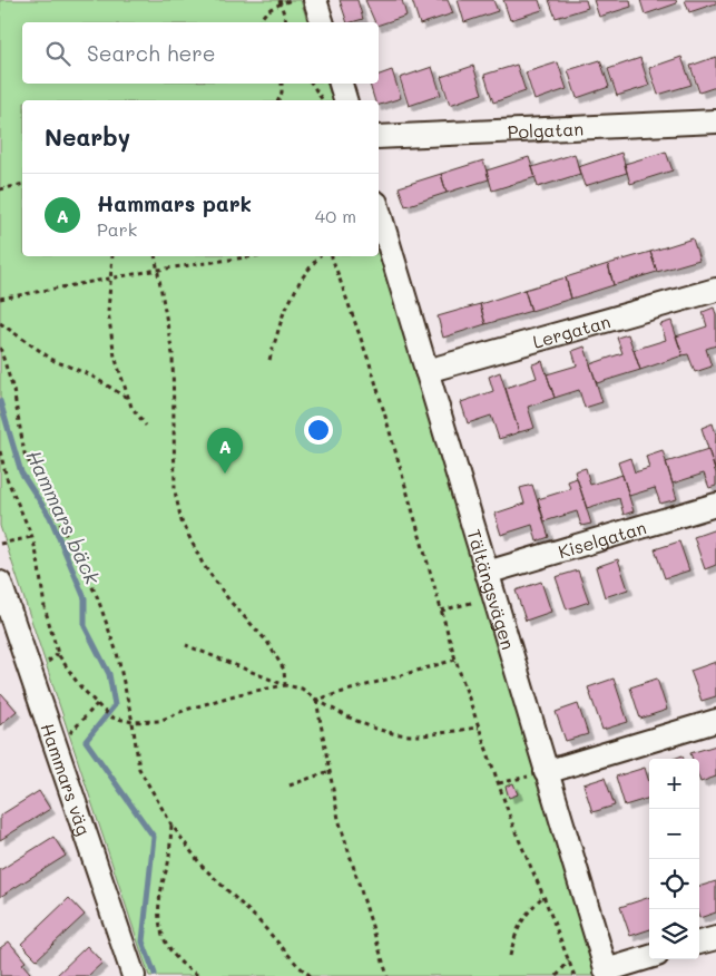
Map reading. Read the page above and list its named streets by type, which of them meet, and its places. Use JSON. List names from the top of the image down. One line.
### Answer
{"streets":{"street":["Polgatan","Lergatan","Kiselgatan","Tältängsvägen","Hammars väg"]},"crossings":[["Lergatan","Tältängsvägen"],["Kiselgatan","Tältängsvägen"]],"water":["Hammars bäck"],"page":{"search":"Search here","heading":"Nearby","list":[{"mark":"A","name":"Hammars park","note":"Park","value":"40 m"}],"pins":"A","map_buttons":["+","−"]}}
